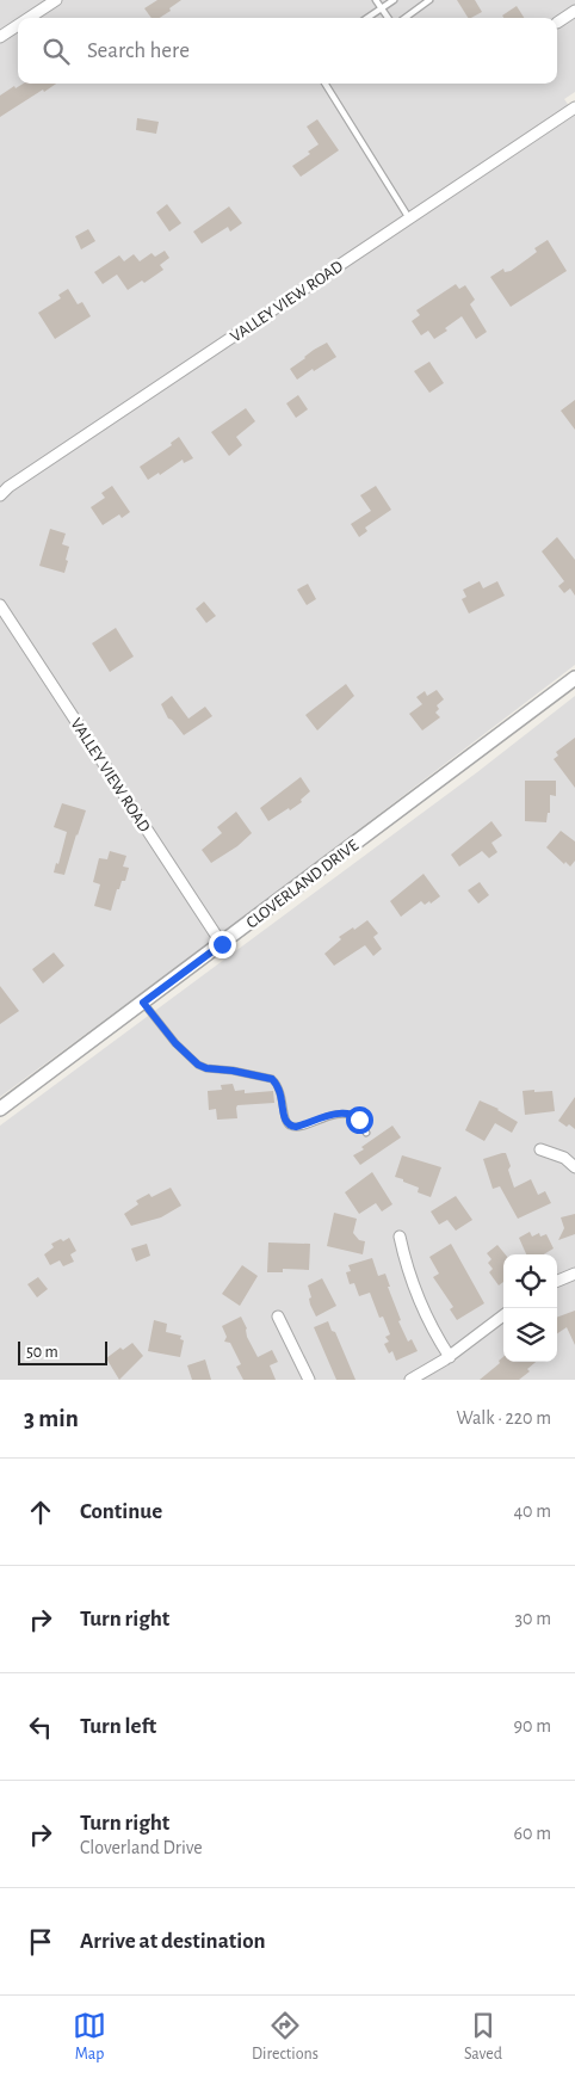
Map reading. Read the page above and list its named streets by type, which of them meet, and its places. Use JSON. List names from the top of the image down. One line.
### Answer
{"streets":{"street":["VALLEY VIEW ROAD","CLOVERLAND DRIVE"]},"crossings":[["VALLEY VIEW ROAD","CLOVERLAND DRIVE"]],"scale_bar":"50 m","page":{"search":"Search here","scale":"50 m","heading":["3 min","Walk · 220 m"],"list":[["Continue","40 m"],["Turn right","30 m"],["Turn left","90 m"],["Turn right","Cloverland Drive","60 m"],"Arrive at destination"],"nav":["Map","Directions","Saved"]}}
